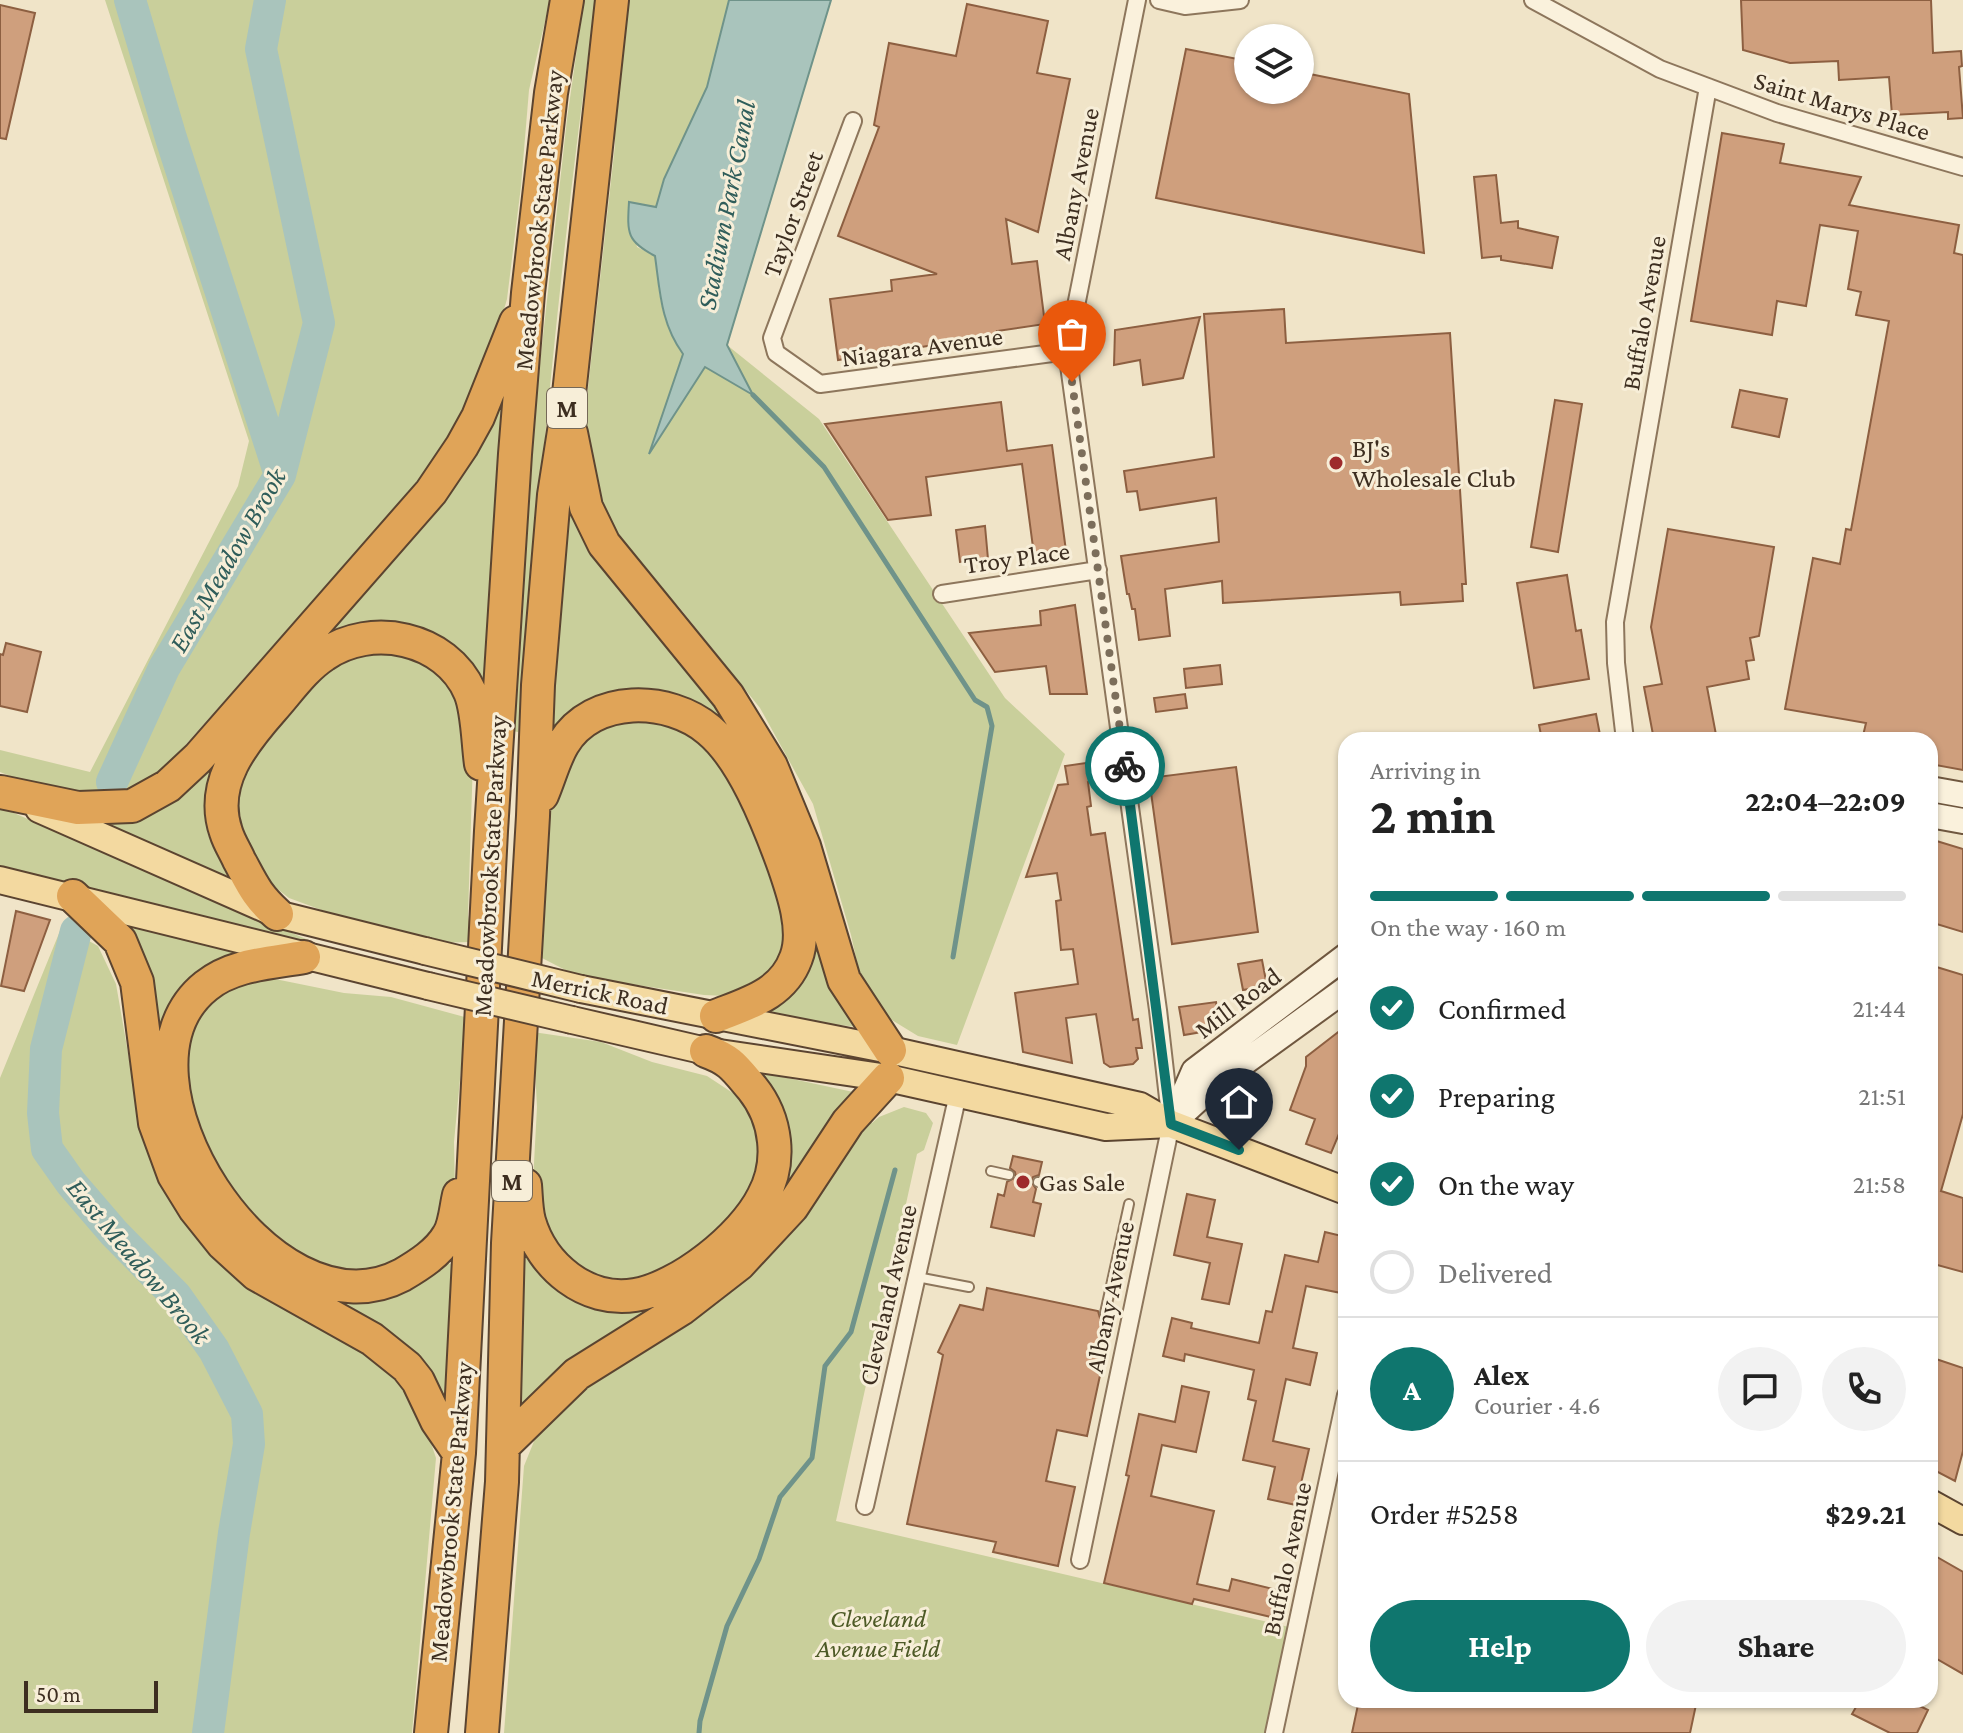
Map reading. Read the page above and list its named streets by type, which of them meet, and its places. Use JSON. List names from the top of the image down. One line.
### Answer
{"streets":{"highway":["Meadowbrook State Parkway","M"],"main road":["Merrick Road","Mill Road"],"street":["Saint Marys Place","Albany Avenue","Taylor Street","Buffalo Avenue","Niagara Avenue","Troy Place","Cleveland Avenue"]},"crossings":[["Saint Marys Place","Buffalo Avenue"],["Albany Avenue","Niagara Avenue"],["Albany Avenue","Troy Place"],["Albany Avenue","Merrick Road"],["Albany Avenue","Mill Road"],["Taylor Street","Niagara Avenue"],["Merrick Road","Mill Road"],["Merrick Road","Cleveland Avenue"]],"water":["Stadium Park Canal","East Meadow Brook"],"parks":["Cleveland Avenue Field"],"places":["BJ's Wholesale Club","Gas Sale"],"scale_bar":"50 m","page":{"heading":["2 min","Arriving in","22:04–22:09"],"panel":["Alex","Courier · 4.6","Order #5258","$29.21"],"bar":"On the way · 160 m","list":[["Confirmed","21:44"],["Preparing","21:51"],["On the way","21:58"],"Delivered"],"round":"A","buttons":["Help","Share"],"scale":"50 m"}}
